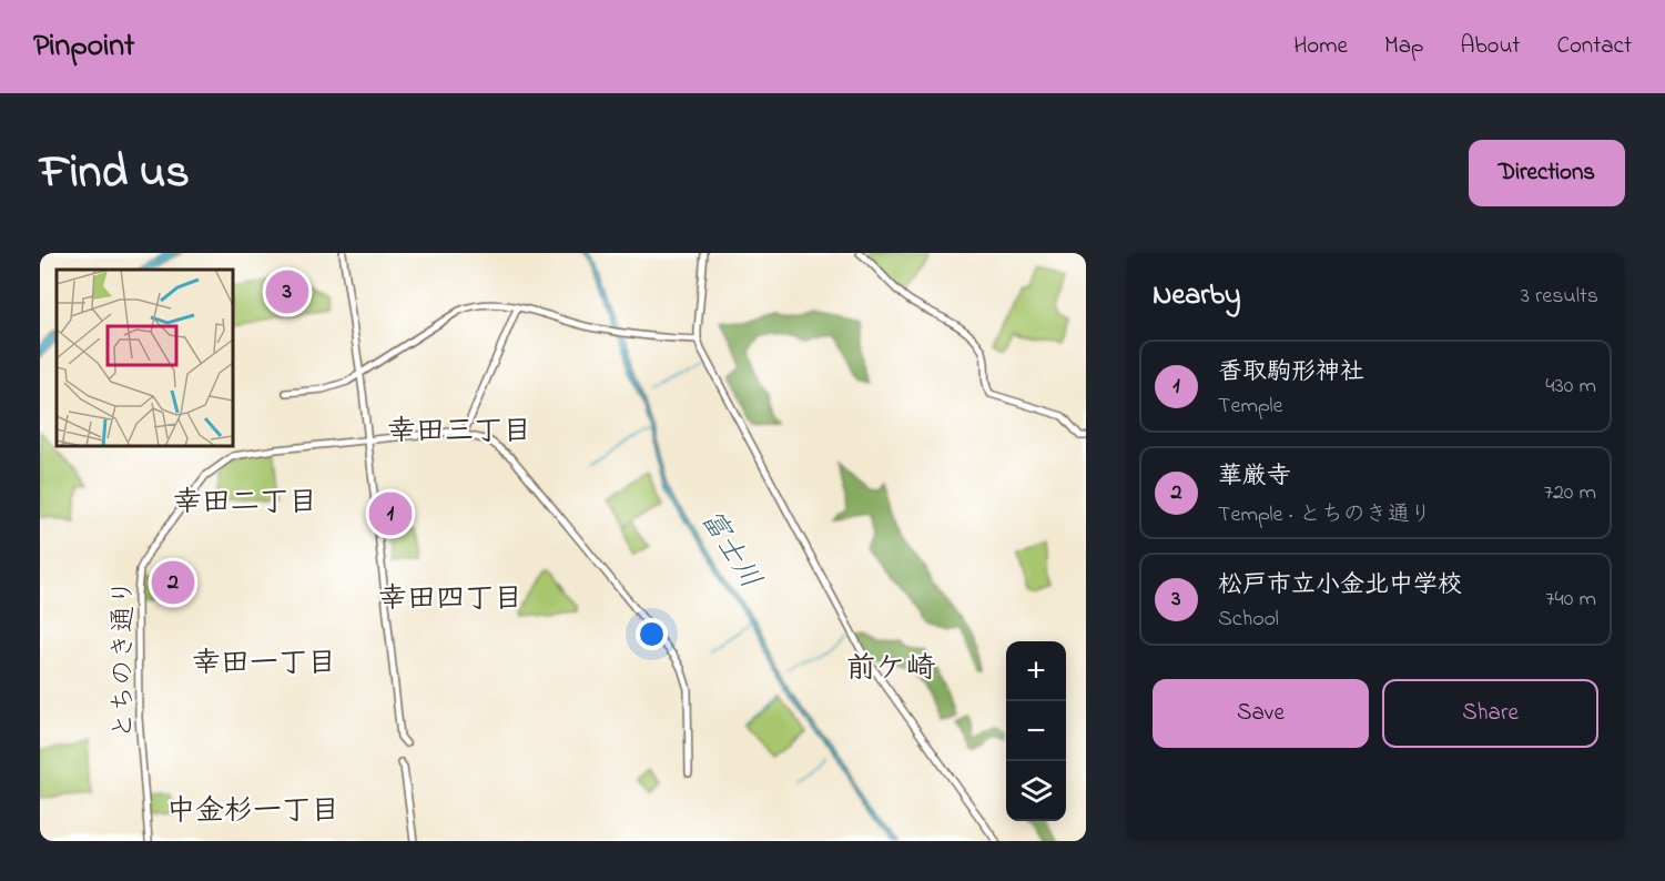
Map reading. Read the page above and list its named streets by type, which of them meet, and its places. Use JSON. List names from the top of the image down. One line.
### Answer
{"streets":{"street":["とちのき通り"]},"districts":["幸田三丁目","幸田二丁目","幸田四丁目","幸田一丁目","前ケ崎","中金杉一丁目"],"water":["富士川"],"page":{"header":"Pinpoint","nav":["Home","Map","About","Contact"],"title":"Find us","buttons":["Directions",["Save","Share"]],"heading":["Nearby","3 results"],"pins":["3","1","2"],"list":[{"mark":"1","name":"香取駒形神社","note":"Temple","value":"430 m"},{"mark":"2","name":"華厳寺","note":"Temple · とちのき通り","value":"720 m"},{"mark":"3","name":"松戸市立小金北中学校","note":"School","value":"740 m"}],"map_buttons":["+","−"]}}
